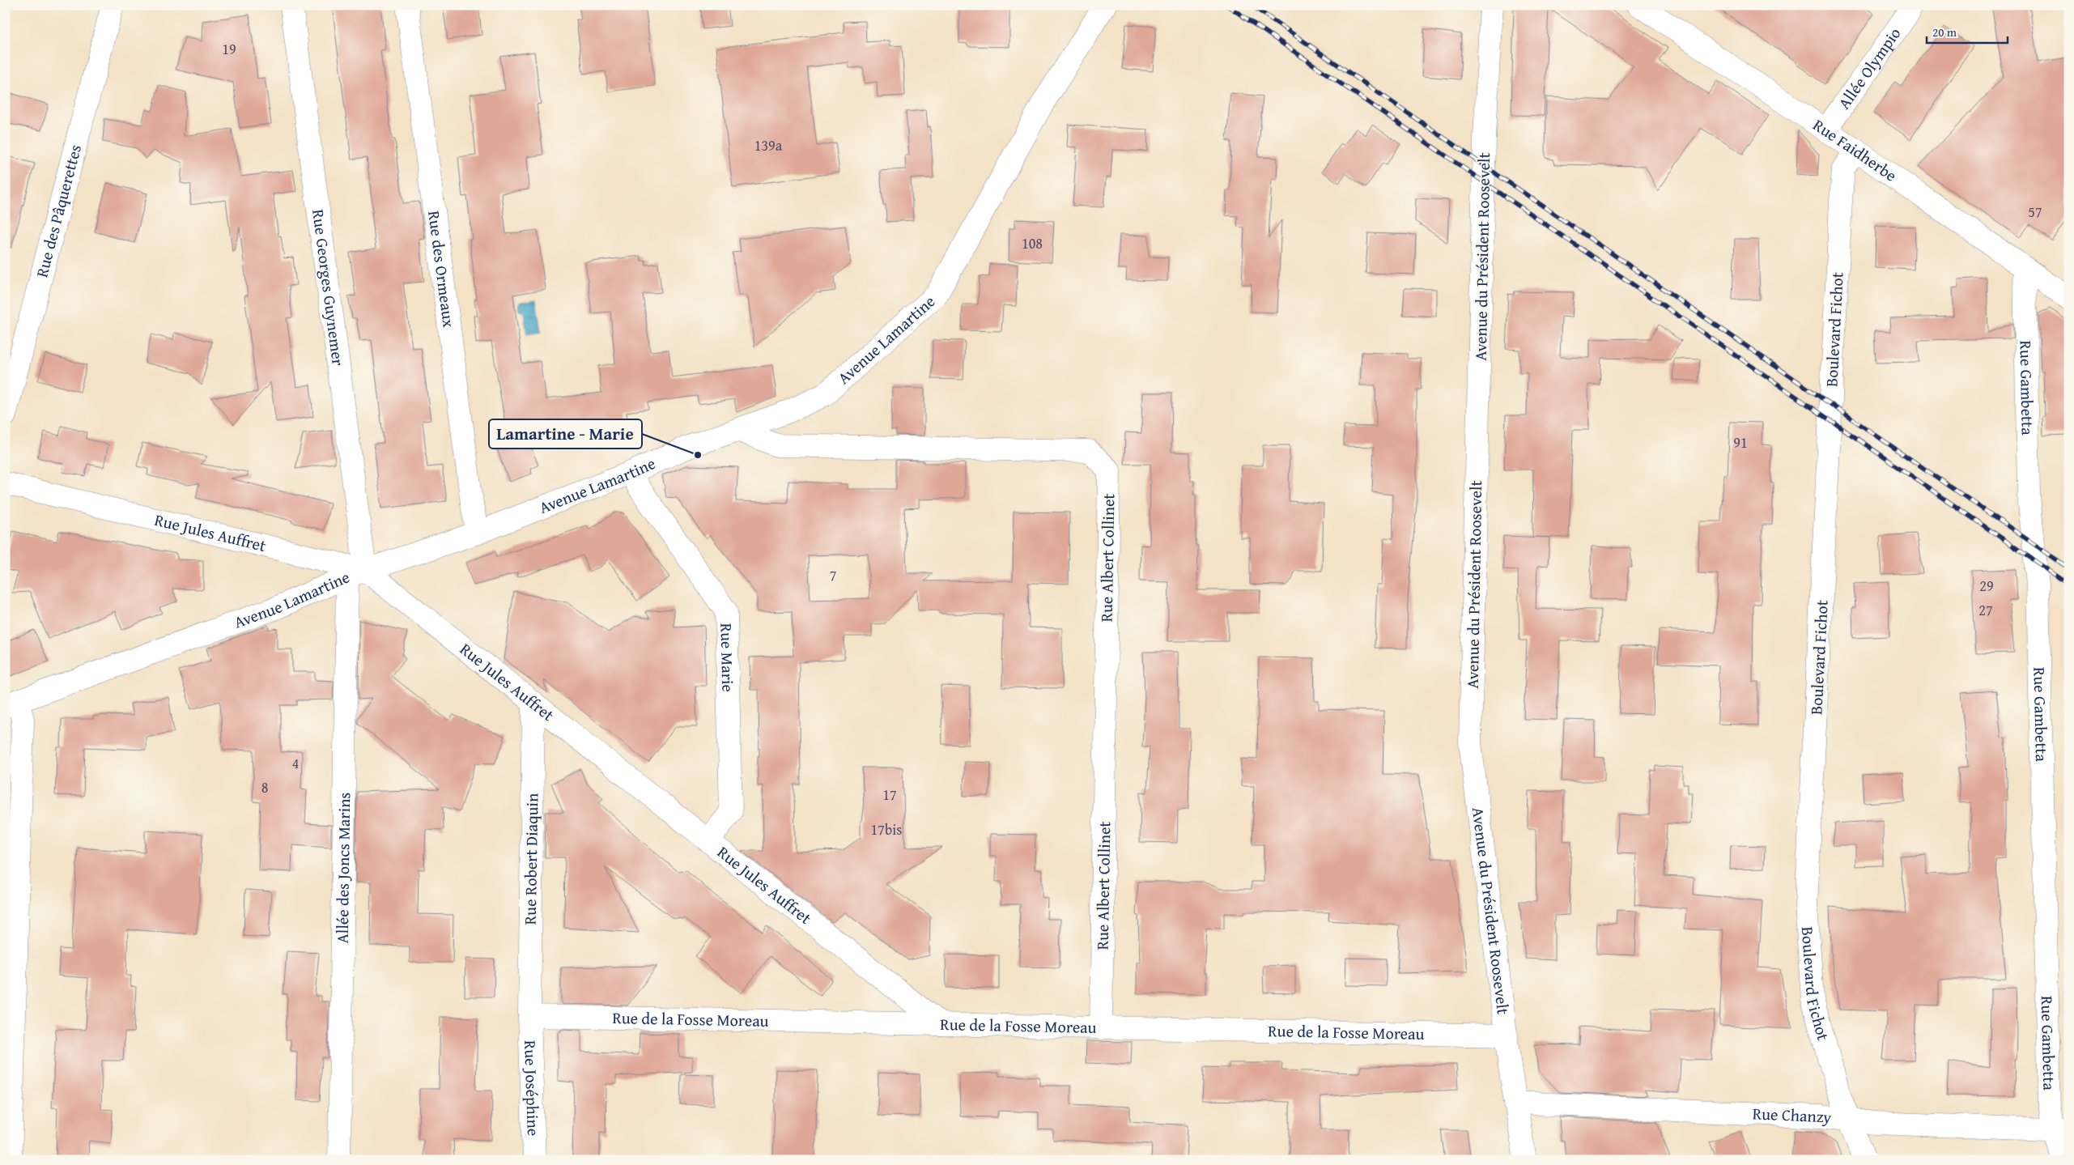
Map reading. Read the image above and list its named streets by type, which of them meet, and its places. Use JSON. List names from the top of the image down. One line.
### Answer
{"streets":{"street":["Allée Olympio","Rue Faidherbe","Rue des Pâquerettes","Avenue du Président Roosevelt","Rue des Ormeaux","Rue Georges Guynemer","Boulevard Fichot","Avenue Lamartine","Rue Gambetta","Rue Jules Auffret","Rue Albert Collinet","Rue Marie","Rue Robert Diaquin","Allée des Joncs Marins","Rue de la Fosse Moreau","Rue Joséphine","Rue Chanzy"]},"crossings":[["Allée Olympio","Rue Faidherbe"],["Rue Faidherbe","Boulevard Fichot"],["Rue Faidherbe","Rue Gambetta"],["Avenue du Président Roosevelt","Rue de la Fosse Moreau"],["Avenue du Président Roosevelt","Rue Chanzy"],["Rue des Ormeaux","Avenue Lamartine"],["Rue Georges Guynemer","Avenue Lamartine"],["Rue Georges Guynemer","Rue Jules Auffret"],["Rue Georges Guynemer","Allée des Joncs Marins"],["Boulevard Fichot","Rue Chanzy"],["Avenue Lamartine","Rue Jules Auffret"],["Avenue Lamartine","Rue Albert Collinet"],["Avenue Lamartine","Rue Marie"],["Avenue Lamartine","Allée des Joncs Marins"],["Rue Gambetta","Rue Chanzy"],["Rue Jules Auffret","Rue Marie"],["Rue Jules Auffret","Rue Robert Diaquin"],["Rue Jules Auffret","Allée des Joncs Marins"],["Rue Jules Auffret","Rue de la Fosse Moreau"],["Rue Albert Collinet","Rue de la Fosse Moreau"],["Rue Robert Diaquin","Rue de la Fosse Moreau"],["Rue Robert Diaquin","Rue Joséphine"],["Rue de la Fosse Moreau","Rue Joséphine"]],"places":["Lamartine - Marie"],"house_numbers":["19","139a","57","108","91","7","29","27","4","8","17","17bis"],"scale_bar":"20 m"}
